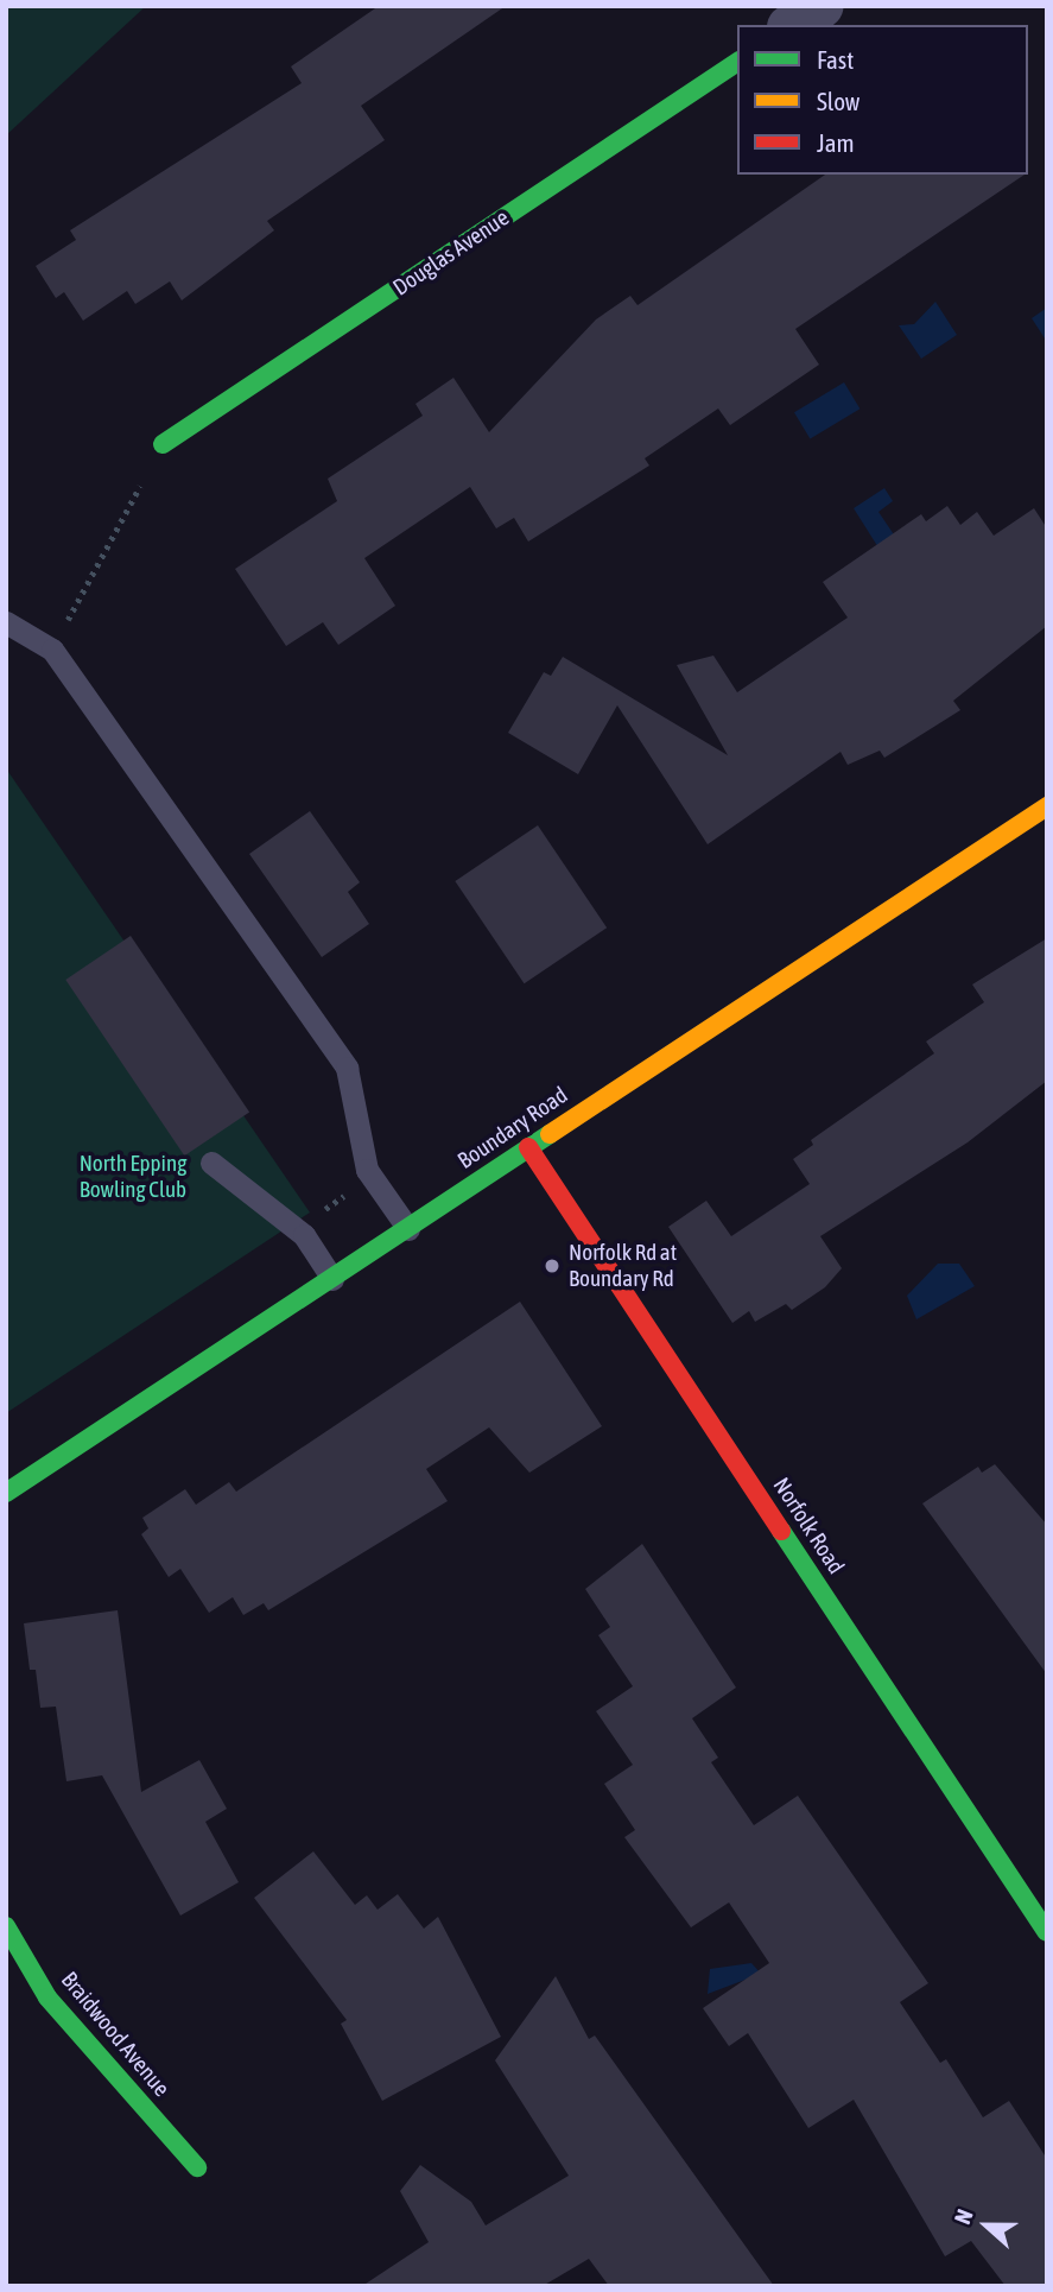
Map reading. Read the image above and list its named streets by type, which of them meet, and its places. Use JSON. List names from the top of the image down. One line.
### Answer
{"streets":{"street":["Douglas Avenue","Boundary Road","Norfolk Road","Braidwood Avenue"]},"crossings":[["Boundary Road","Norfolk Road"]],"parks":["North Epping Bowling Club"],"places":["Norfolk Rd at Boundary Rd"],"legend":["Fast","Slow","Jam"],"north":"left"}
